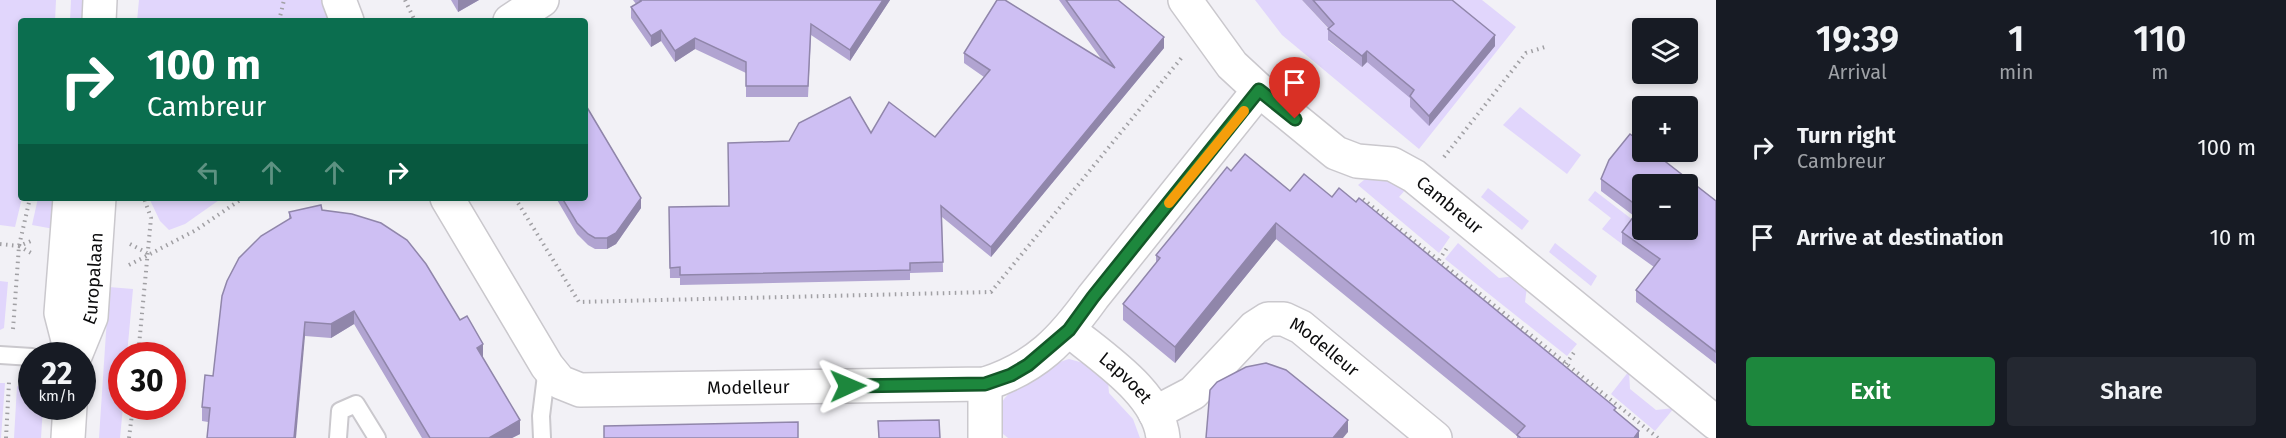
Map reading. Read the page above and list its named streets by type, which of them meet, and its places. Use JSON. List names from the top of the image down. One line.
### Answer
{"streets":{"street":["Cambreur","Europalaan","Modelleur","Lapvoet"]},"crossings":[["Cambreur","Modelleur"],["Modelleur","Lapvoet"]],"page":{"eta":["19:39","Arrival","1","min","110","m"],"map_buttons":["+","−"],"turn":["100 m","Cambreur"],"list":[{"name":"Turn right","note":"Cambreur","value":"100 m"},{"name":"Arrive at destination","value":"10 m"}],"speed":"22 km/h","limit":"30","buttons":["Exit","Share"]}}
